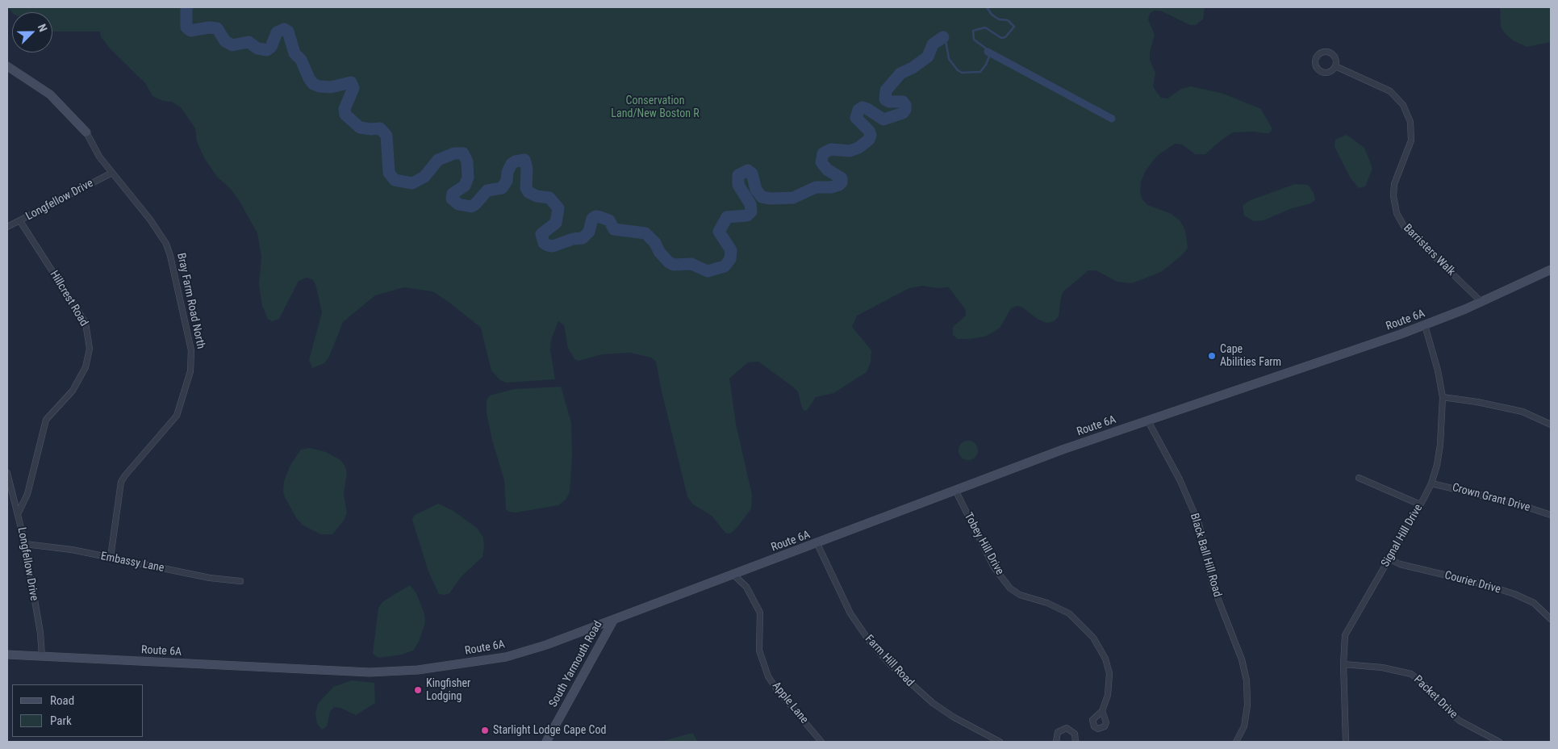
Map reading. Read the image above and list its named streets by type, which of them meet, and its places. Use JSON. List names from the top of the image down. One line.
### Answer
{"streets":{"main road":["Bray Farm Road North","Route 6A","South Yarmouth Road"],"street":["Longfellow Drive","Barristers Walk","Hillcrest Road","Crown Grant Drive","Signal Hill Drive","Tobey Hill Drive","Black Ball Hill Road","Embassy Lane","Courier Drive","Farm Hill Road","Packet Drive","Apple Lane"]},"crossings":[["Longfellow Drive","Hillcrest Road"],["Longfellow Drive","Bray Farm Road North"],["Longfellow Drive","Route 6A"],["Longfellow Drive","Embassy Lane"],["Barristers Walk","Route 6A"],["Bray Farm Road North","Embassy Lane"],["Route 6A","Signal Hill Drive"],["Route 6A","Tobey Hill Drive"],["Route 6A","Black Ball Hill Road"],["Route 6A","Farm Hill Road"],["Route 6A","South Yarmouth Road"],["Route 6A","Apple Lane"],["Crown Grant Drive","Signal Hill Drive"],["Signal Hill Drive","Courier Drive"],["Signal Hill Drive","Packet Drive"]],"parks":["Conservation Land/New Boston R"],"places":["Cape Abilities Farm","Kingfisher Lodging","Starlight Lodge Cape Cod"],"legend":["Road","Park"],"north":"top right"}
